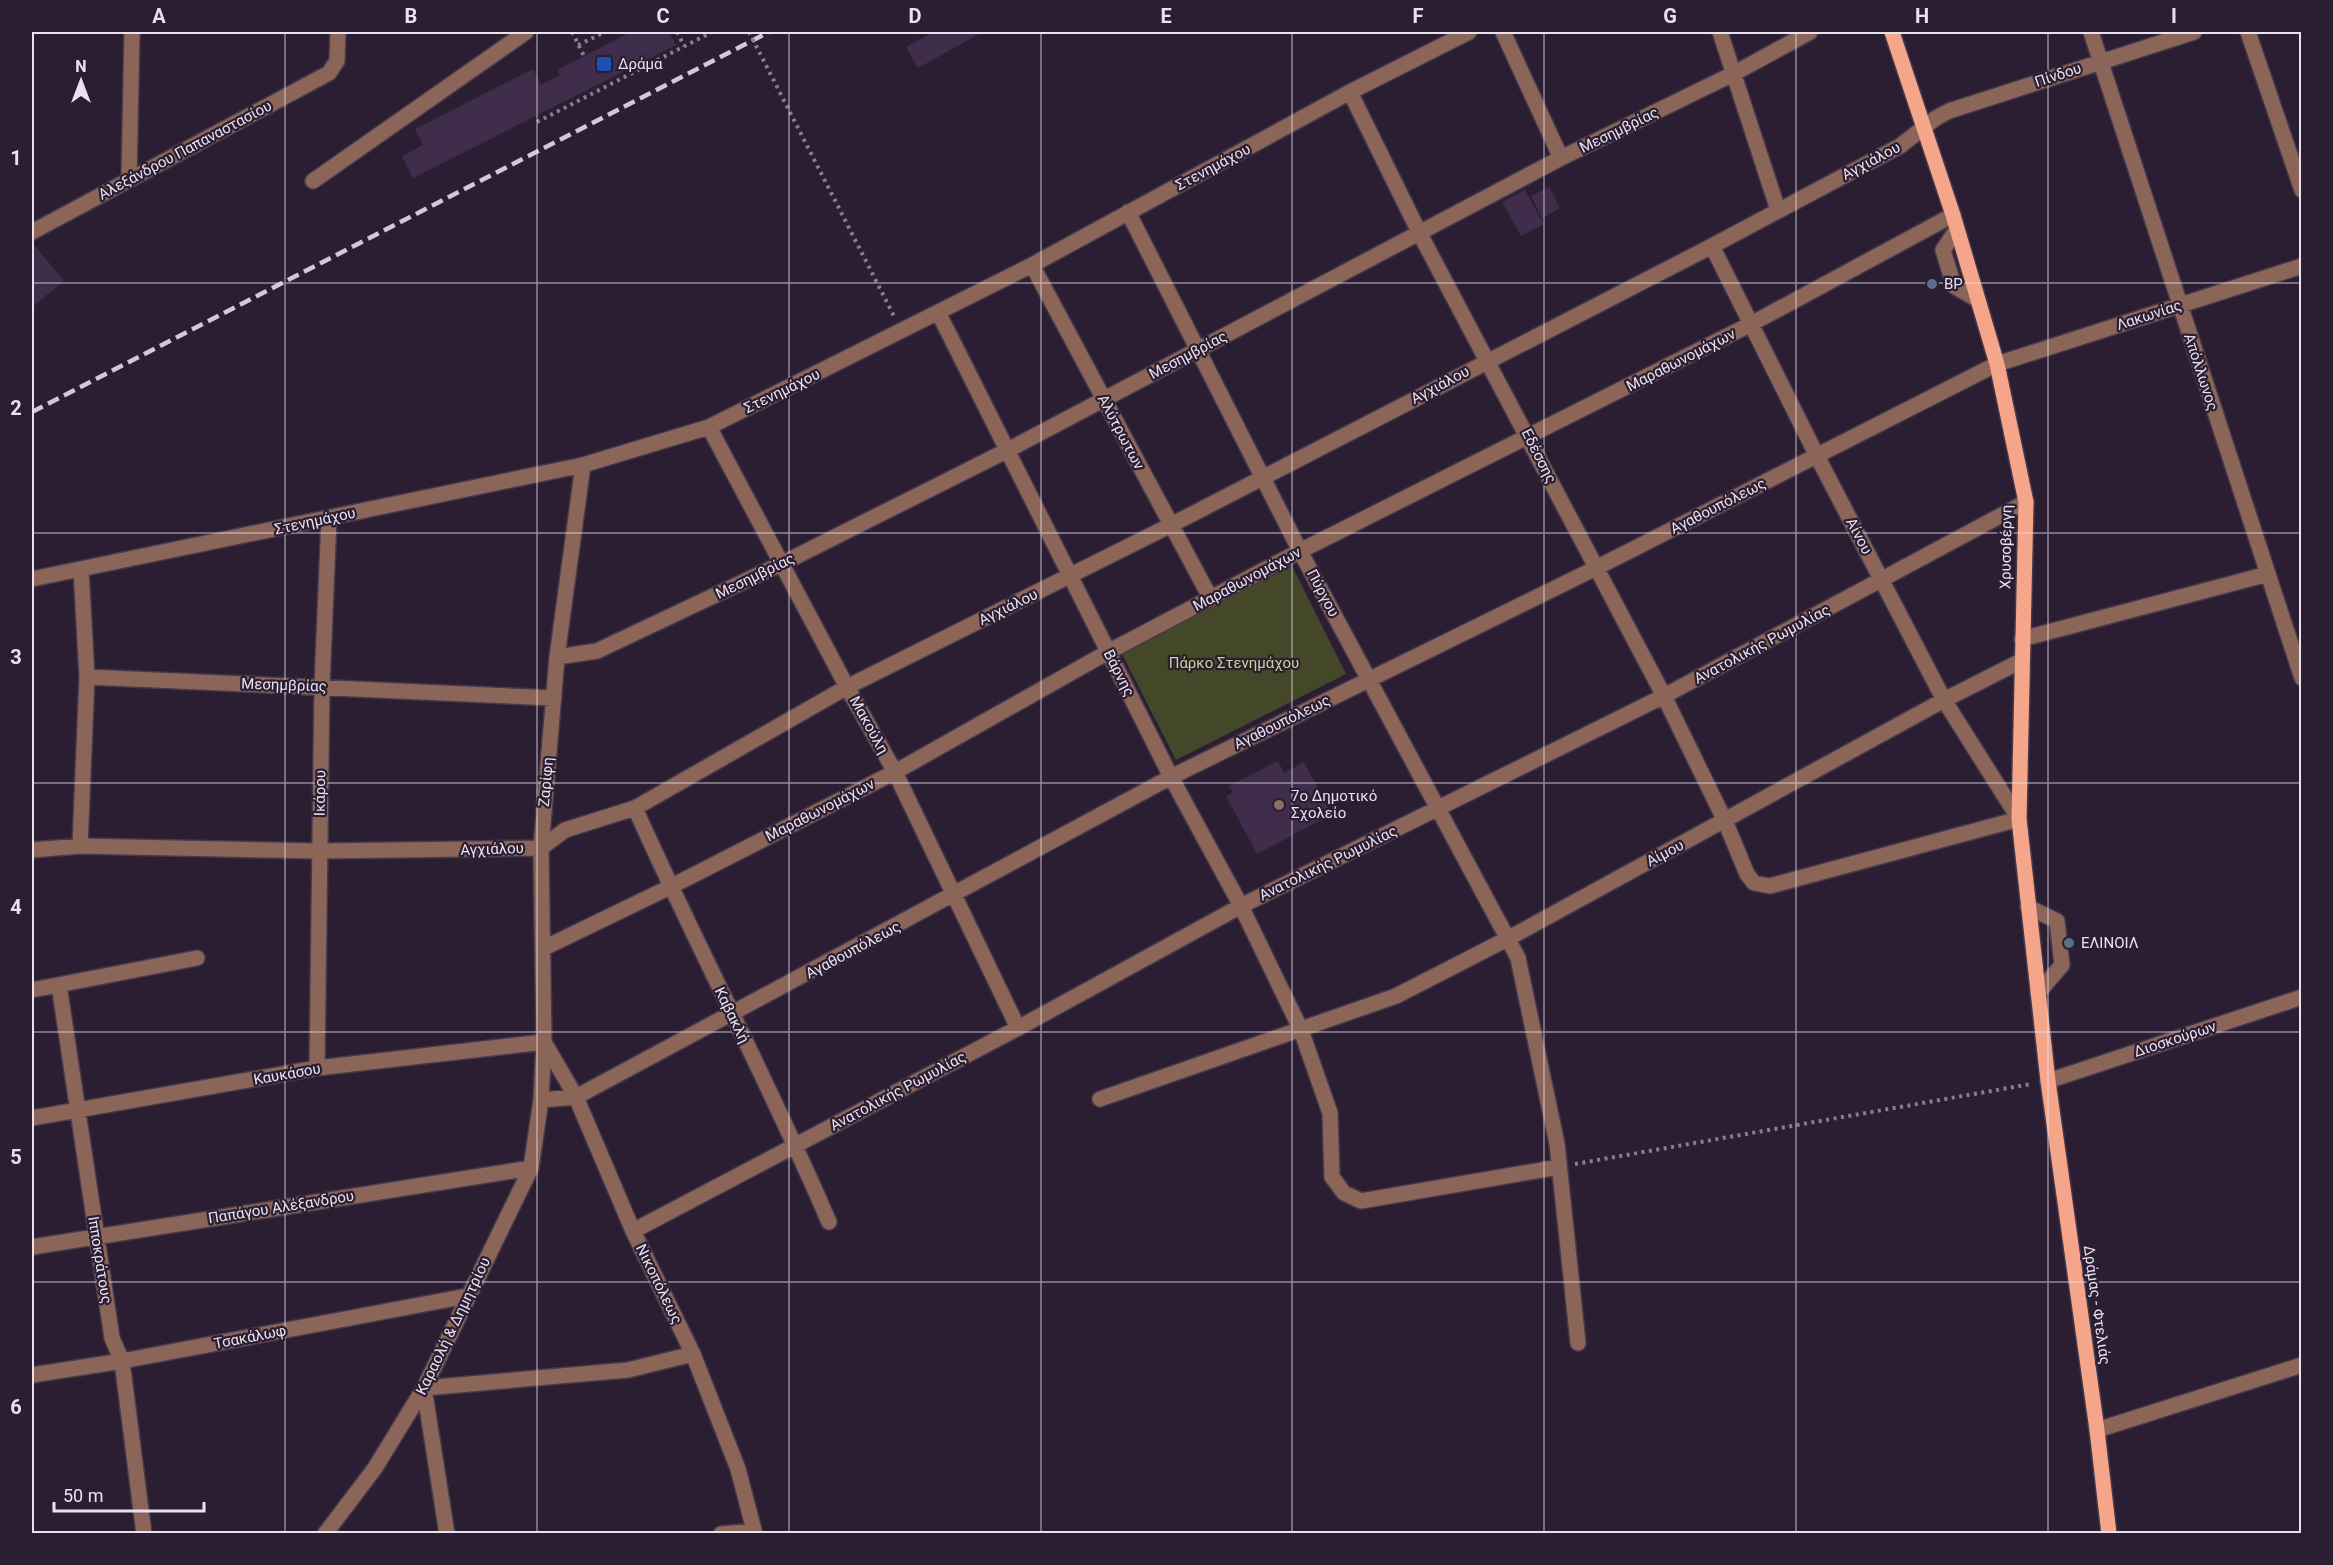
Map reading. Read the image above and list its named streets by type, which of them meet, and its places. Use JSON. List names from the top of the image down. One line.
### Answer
{"streets":{"main road":["Χρυσοβέργη","Δράμας - Φτελιάς"],"street":["Πίνδου","Μεσημβρίας","Αλεξάνδρου Παπαναστασίου","Αγχιάλου","Στενημάχου","Λακωνίας","Μαραθωνομάχων","Απόλλωνος","Αλύτρωτων","Εδέσσης","Αγαθουπόλεως","Αίνου","Πύργου","Ανατολικής Ρωμυλίας","Βάρνης","Μακούλη","Ζαρίφη","Ικάρου","Αίμου","Καβακλή","Διοσκούρων","Καυκάσου","Παπάγου Αλέξανδρου","Ιπποκράτους","Νικοπόλεως","Καραολή & Δημητρίου","Τσακάλωφ"]},"crossings":[["Πίνδου","Αγχιάλου"],["Πίνδου","Απόλλωνος"],["Πίνδου","Χρυσοβέργη"],["Μεσημβρίας","Αλύτρωτων"],["Μεσημβρίας","Εδέσσης"],["Μεσημβρίας","Πύργου"],["Μεσημβρίας","Βάρνης"],["Μεσημβρίας","Μακούλη"],["Μεσημβρίας","Ζαρίφη"],["Μεσημβρίας","Ικάρου"],["Αγχιάλου","Αλύτρωτων"],["Αγχιάλου","Εδέσσης"],["Αγχιάλου","Αίνου"],["Αγχιάλου","Χρυσοβέργη"],["Αγχιάλου","Πύργου"],["Αγχιάλου","Βάρνης"],["Αγχιάλου","Μακούλη"],["Αγχιάλου","Ζαρίφη"],["Αγχιάλου","Ικάρου"],["Αγχιάλου","Καβακλή"],["Στενημάχου","Αλύτρωτων"],["Στενημάχου","Εδέσσης"],["Στενημάχου","Πύργου"],["Στενημάχου","Βάρνης"],["Στενημάχου","Μακούλη"],["Στενημάχου","Ζαρίφη"],["Στενημάχου","Ικάρου"],["Λακωνίας","Απόλλωνος"],["Λακωνίας","Αγαθουπόλεως"],["Λακωνίας","Χρυσοβέργη"],["Μαραθωνομάχων","Αλύτρωτων"],["Μαραθωνομάχων","Εδέσσης"],["Μαραθωνομάχων","Αίνου"],["Μαραθωνομάχων","Χρυσοβέργη"],["Μαραθωνομάχων","Πύργου"],["Μαραθωνομάχων","Βάρνης"],["Μαραθωνομάχων","Μακούλη"],["Μαραθωνομάχων","Ζαρίφη"],["Μαραθωνομάχων","Καβακλή"],["Εδέσσης","Αγαθουπόλεως"],["Εδέσσης","Αίνου"],["Εδέσσης","Χρυσοβέργη"],["Εδέσσης","Ανατολικής Ρωμυλίας"],["Εδέσσης","Αίμου"],["Αγαθουπόλεως","Αίνου"],["Αγαθουπόλεως","Χρυσοβέργη"],["Αγαθουπόλεως","Πύργου"],["Αγαθουπόλεως","Βάρνης"],["Αγαθουπόλεως","Μακούλη"],["Αγαθουπόλεως","Καβακλή"],["Αγαθουπόλεως","Νικοπόλεως"],["Αίνου","Χρυσοβέργη"],["Αίνου","Ανατολικής Ρωμυλίας"],["Αίνου","Αίμου"],["Χρυσοβέργη","Ανατολικής Ρωμυλίας"],["Χρυσοβέργη","Αίμου"],["Χρυσοβέργη","Διοσκούρων"],["Χρυσοβέργη","Δράμας - Φτελιάς"],["Πύργου","Ανατολικής Ρωμυλίας"],["Πύργου","Βάρνης"],["Πύργου","Αίμου"],["Ανατολικής Ρωμυλίας","Βάρνης"],["Ανατολικής Ρωμυλίας","Μακούλη"],["Ανατολικής Ρωμυλίας","Καβακλή"],["Ανατολικής Ρωμυλίας","Νικοπόλεως"],["Βάρνης","Αίμου"],["Ζαρίφη","Καυκάσου"],["Ζαρίφη","Νικοπόλεως"],["Ζαρίφη","Καραολή & Δημητρίου"],["Ικάρου","Καυκάσου"],["Διοσκούρων","Δράμας - Φτελιάς"],["Καυκάσου","Ιπποκράτους"],["Καυκάσου","Νικοπόλεως"],["Παπάγου Αλέξανδρου","Ιπποκράτους"],["Παπάγου Αλέξανδρου","Καραολή & Δημητρίου"],["Ιπποκράτους","Τσακάλωφ"],["Καραολή & Δημητρίου","Τσακάλωφ"]],"parks":["Πάρκο Στενημάχου"],"places":{"transit":["Δράμα"],"other":["BP","7ο Δημοτικό Σχολείο","ΕΛΙΝΟΙΛ"]},"scale_bar":"50 m","north":"top","grid":{"columns":["A","B","C","D","E","F","G","H","I"],"rows":["1","2","3","4","5","6"]}}
